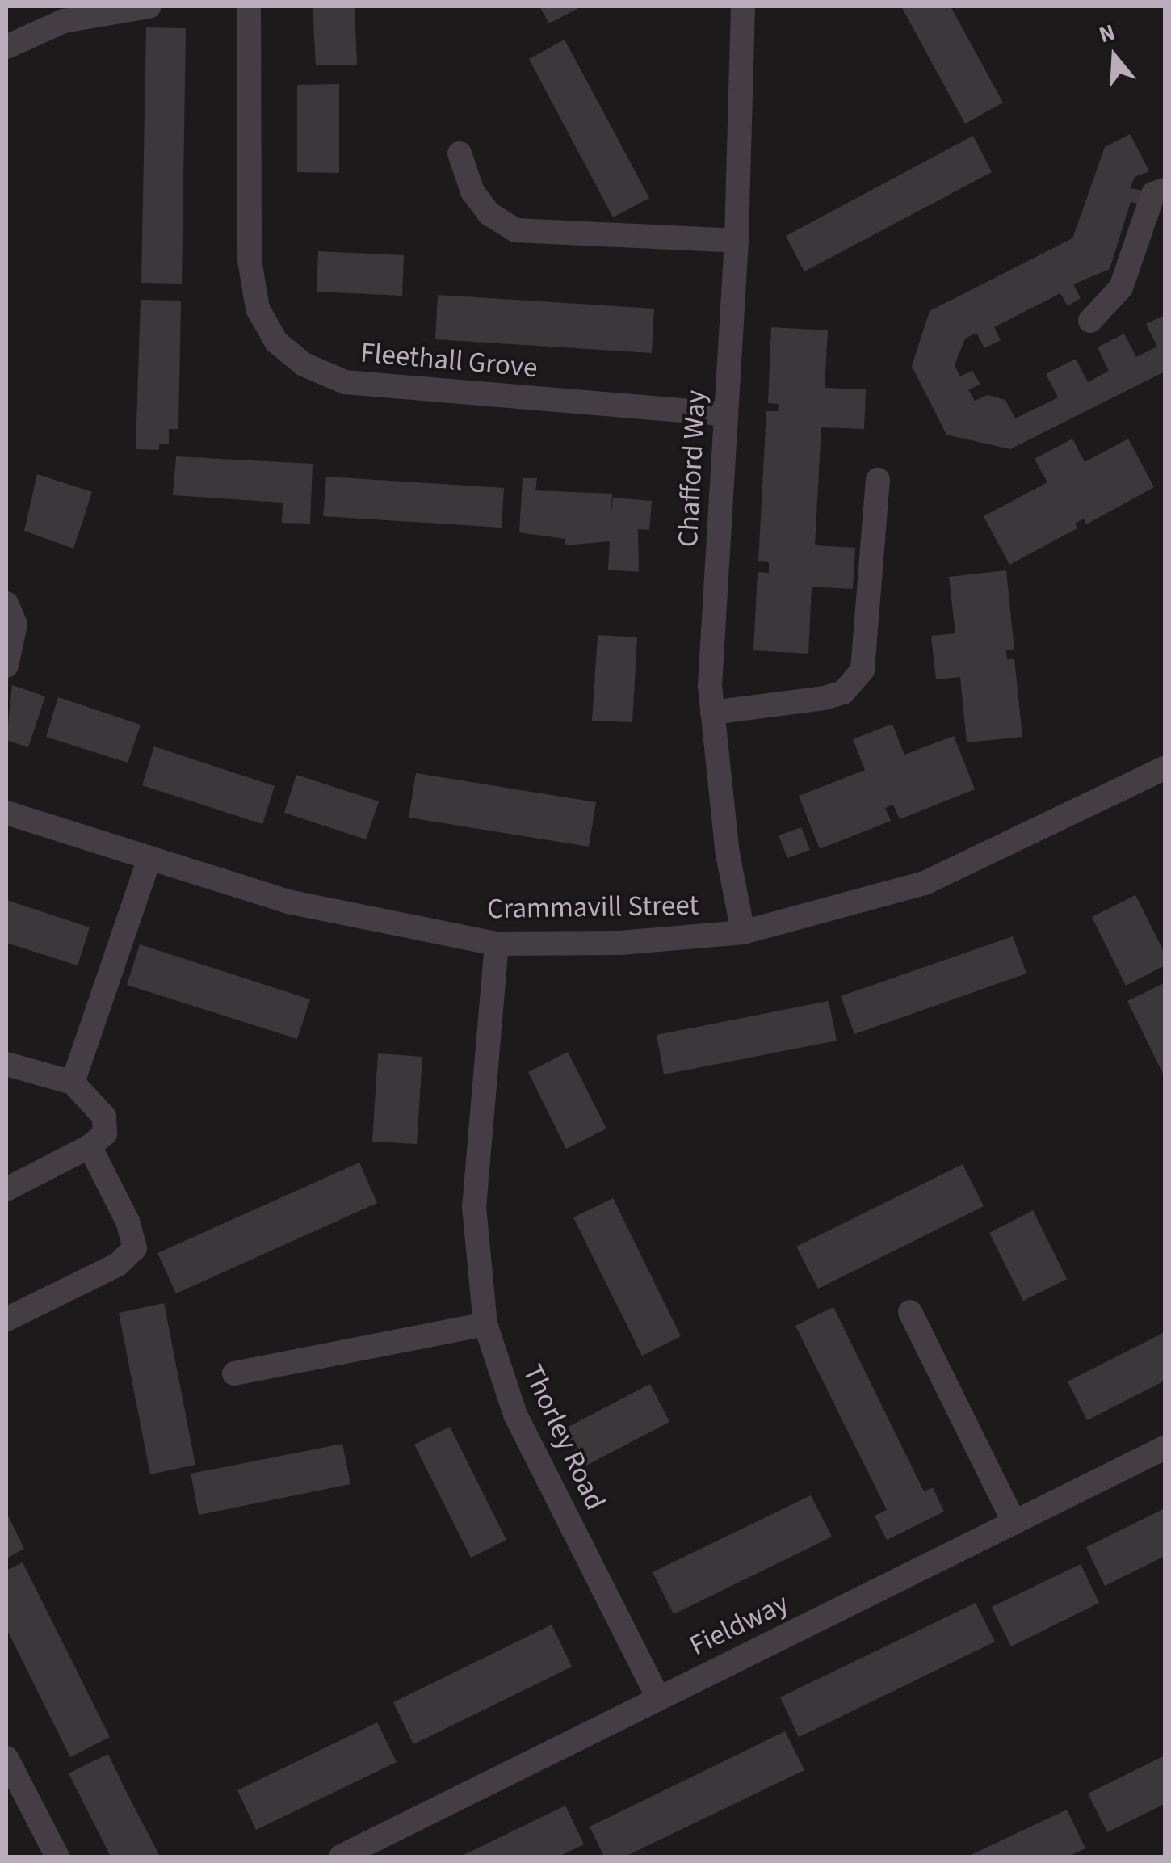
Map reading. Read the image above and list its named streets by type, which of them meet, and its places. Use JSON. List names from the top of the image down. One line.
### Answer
{"streets":{"street":["Fleethall Grove","Chafford Way","Crammavill Street","Thorley Road","Fieldway"]},"crossings":[["Fleethall Grove","Chafford Way"],["Chafford Way","Crammavill Street"],["Crammavill Street","Thorley Road"],["Thorley Road","Fieldway"]],"north":"top"}
